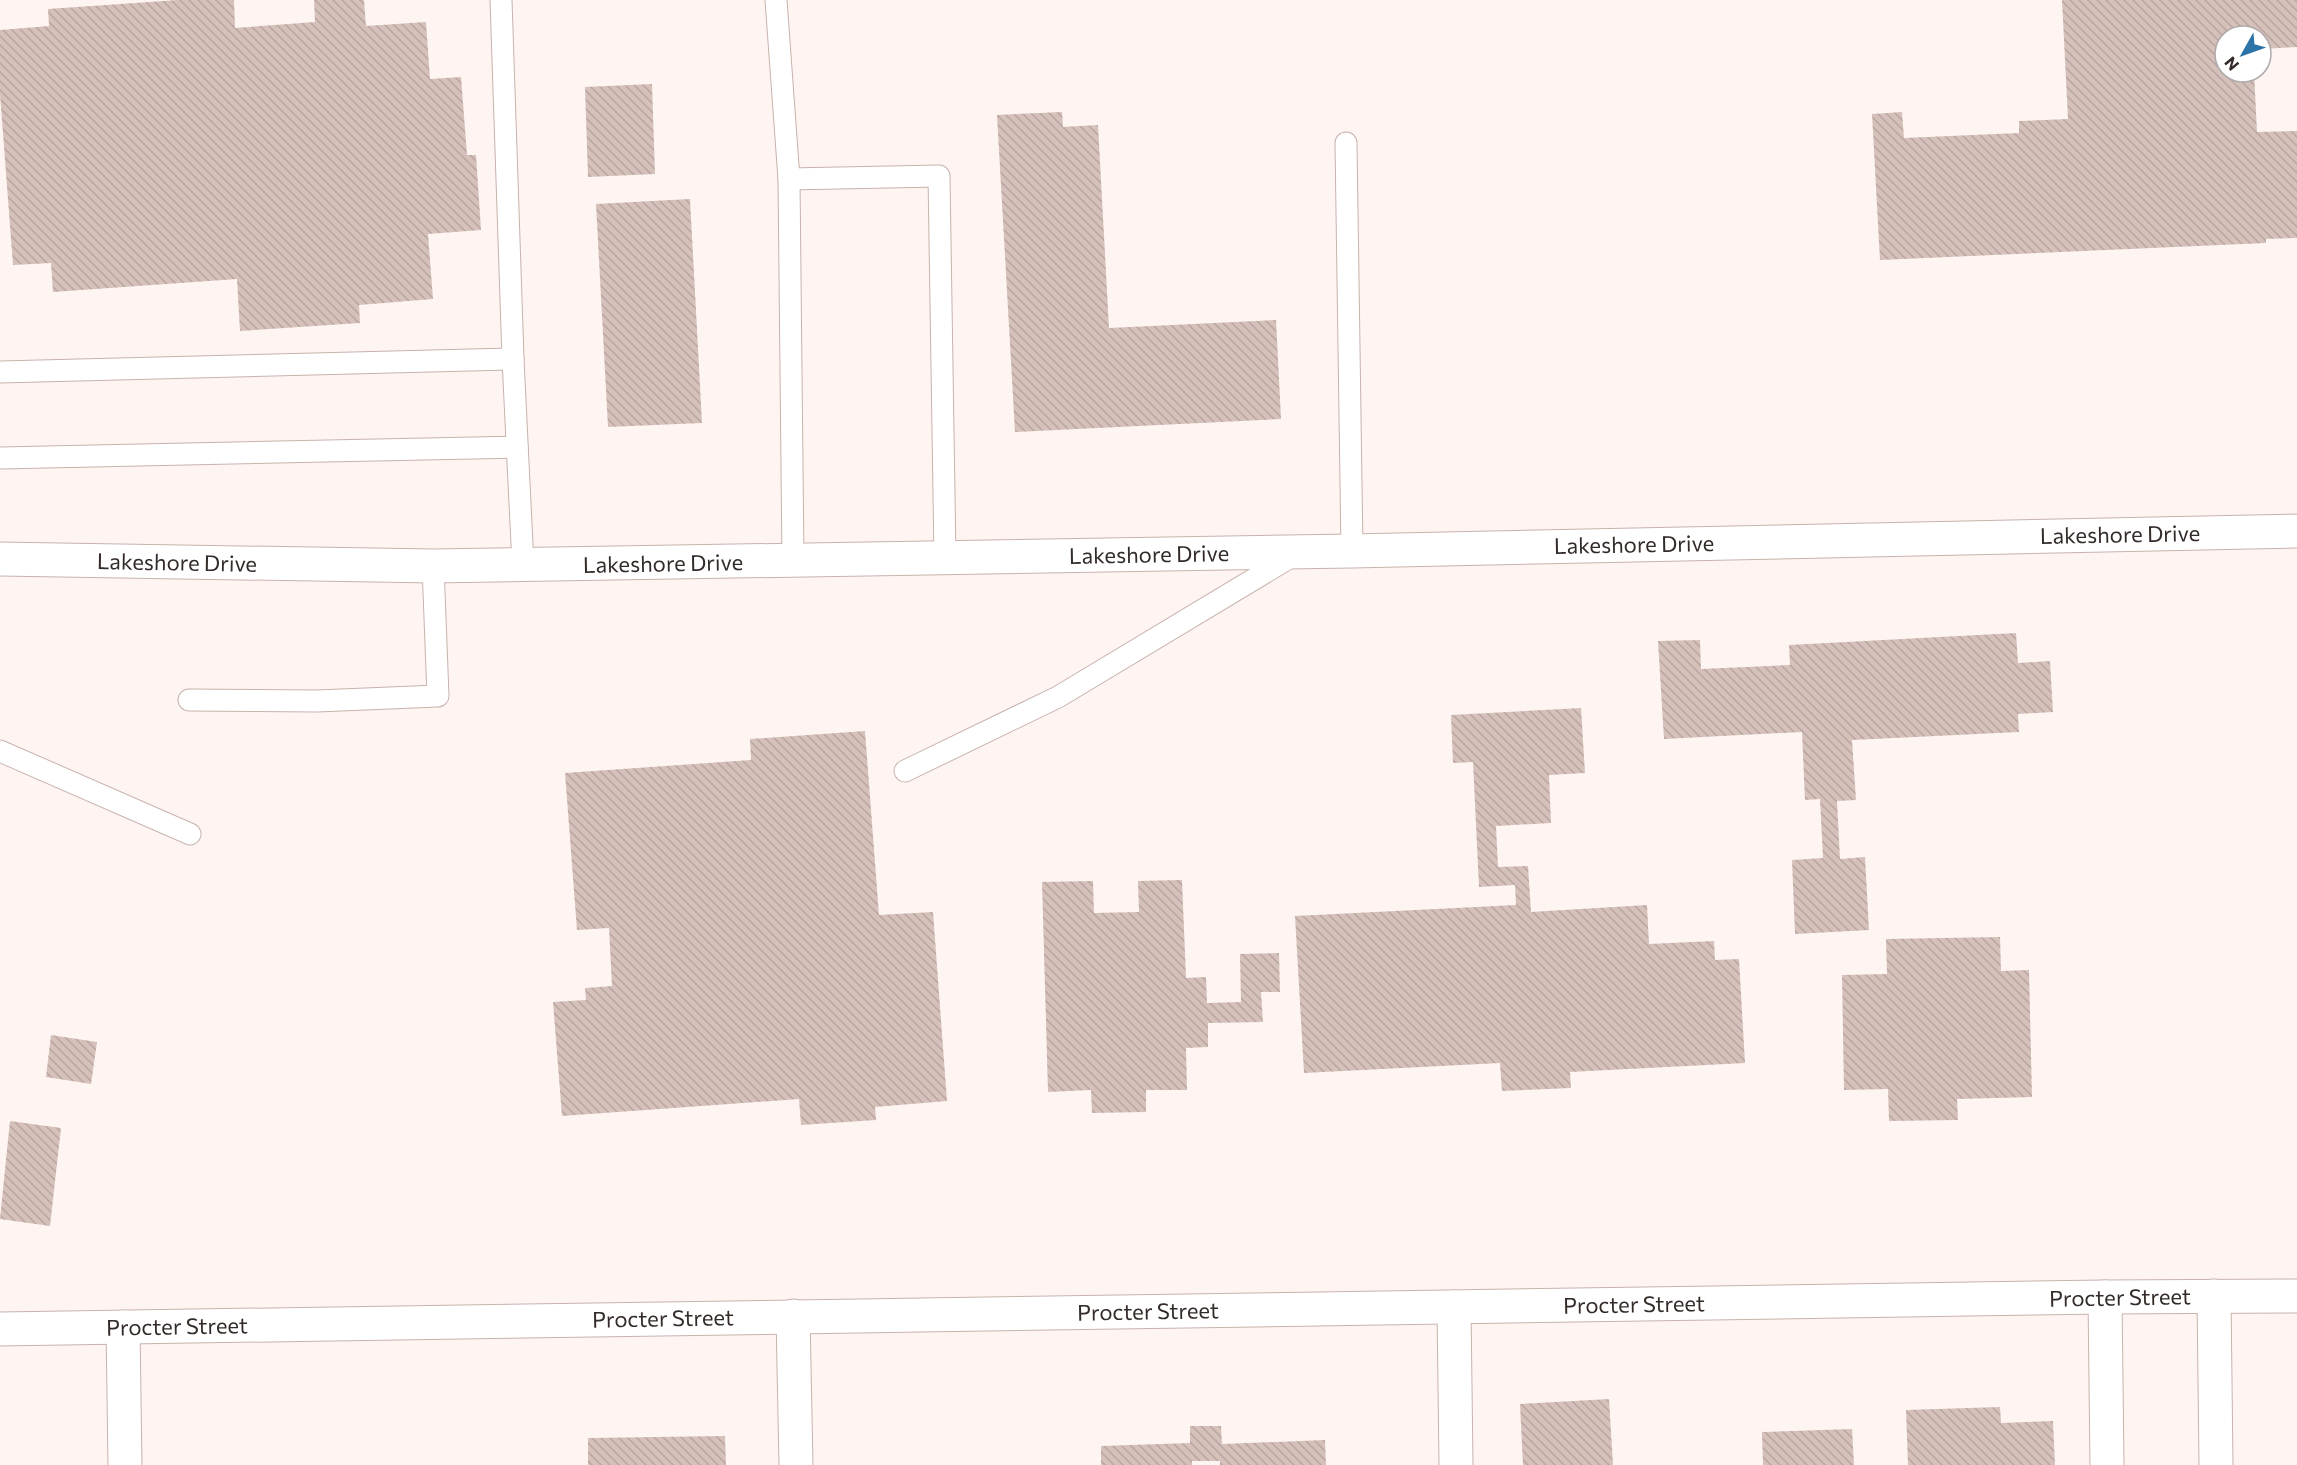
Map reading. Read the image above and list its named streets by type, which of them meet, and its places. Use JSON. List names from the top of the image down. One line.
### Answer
{"streets":{"street":["Lakeshore Drive","Procter Street"]},"north":"bottom left"}
